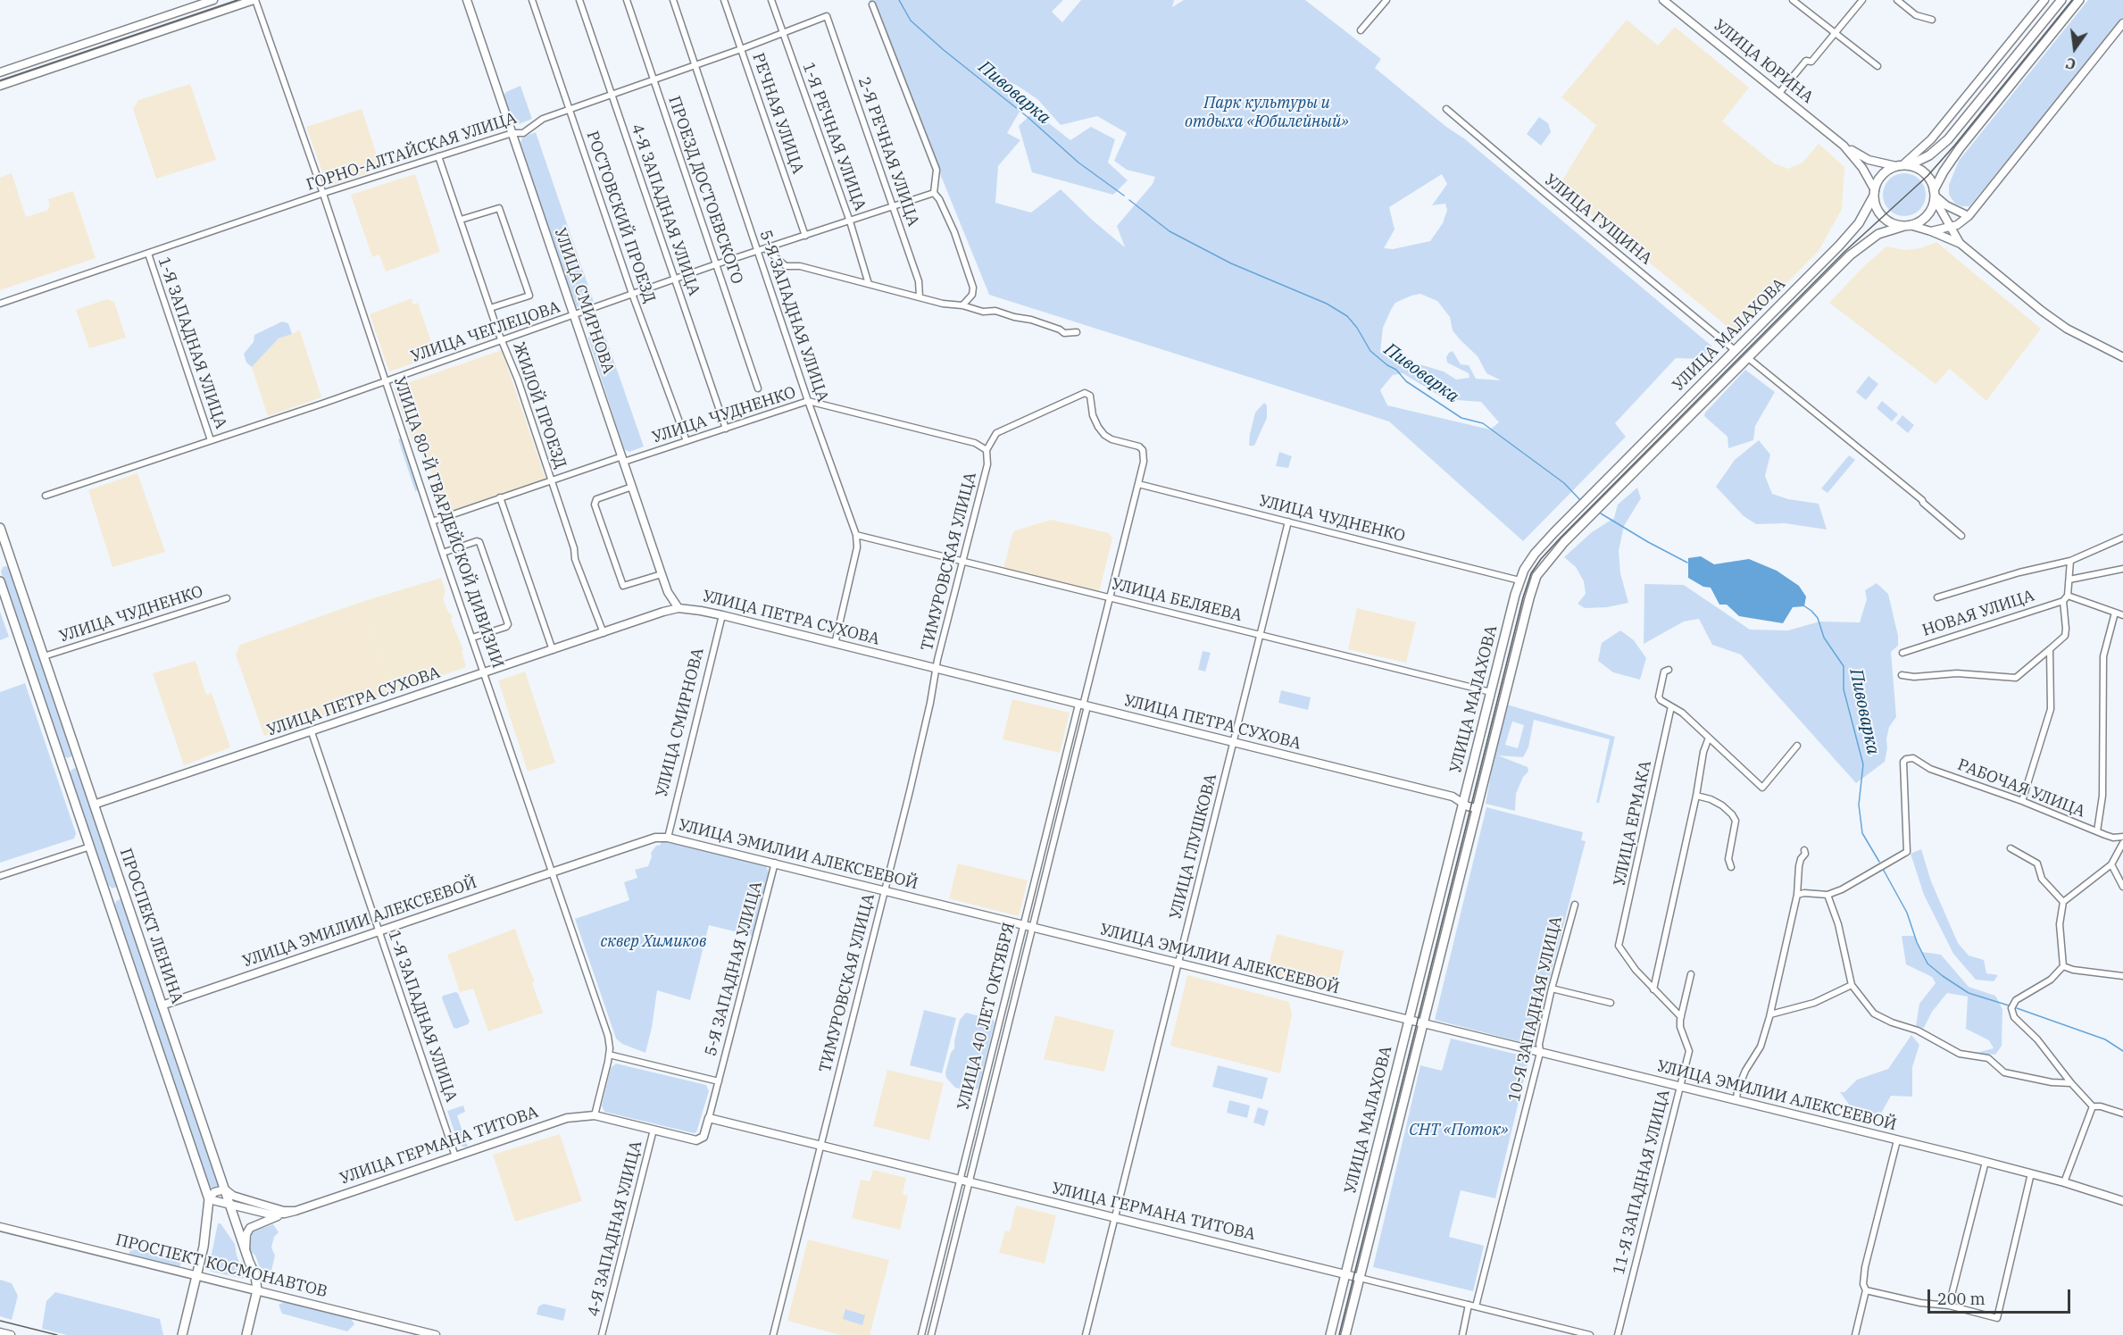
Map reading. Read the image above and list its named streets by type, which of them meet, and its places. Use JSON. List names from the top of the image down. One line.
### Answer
{"streets":{"main road":["УЛИЦА МАЛАХОВА","ПРОСПЕКТ ЛЕНИНА"],"street":["УЛИЦА ЮРИНА","РЕЧНАЯ УЛИЦА","1-Я РЕЧНАЯ УЛИЦА","ГОРНО-АЛТАЙСКАЯ УЛИЦА","2-Я РЕЧНАЯ УЛИЦА","ПРОЕЗД ДОСТОЕВСКОГО","4-Я ЗАПАДНАЯ УЛИЦА","РОСТОВСКИЙ ПРОЕЗД","УЛИЦА ГУЩИНА","УЛИЦА СМИРНОВА","5-Я ЗАПАДНАЯ УЛИЦА","УЛИЦА ЧЕГЛЕЦОВА","1-Я ЗАПАДНАЯ УЛИЦА","ЖИЛОЙ ПРОЕЗД","УЛИЦА ЧУДНЕНКО","УЛИЦА 80-Й ГВАРДЕЙСКОЙ ДИВИЗИИ","ТИМУРОВСКАЯ УЛИЦА","УЛИЦА БЕЛЯЕВА","НОВАЯ УЛИЦА","УЛИЦА ПЕТРА СУХОВА","РАБОЧАЯ УЛИЦА","УЛИЦА ЕРМАКА","УЛИЦА ГЛУШКОВА","УЛИЦА ЭМИЛИИ АЛЕКСЕЕВОЙ","10-Я ЗАПАДНАЯ УЛИЦА","УЛИЦА 40 ЛЕТ ОКТЯБРЯ","УЛИЦА ГЕРМАНА ТИТОВА","11-Я ЗАПАДНАЯ УЛИЦА","ПРОСПЕКТ КОСМОНАВТОВ"]},"crossings":[["УЛИЦА ЮРИНА","УЛИЦА МАЛАХОВА"],["РЕЧНАЯ УЛИЦА","ГОРНО-АЛТАЙСКАЯ УЛИЦА"],["РЕЧНАЯ УЛИЦА","УЛИЦА ЧЕГЛЕЦОВА"],["1-Я РЕЧНАЯ УЛИЦА","ГОРНО-АЛТАЙСКАЯ УЛИЦА"],["1-Я РЕЧНАЯ УЛИЦА","УЛИЦА ЧЕГЛЕЦОВА"],["ГОРНО-АЛТАЙСКАЯ УЛИЦА","2-Я РЕЧНАЯ УЛИЦА"],["ГОРНО-АЛТАЙСКАЯ УЛИЦА","ПРОЕЗД ДОСТОЕВСКОГО"],["ГОРНО-АЛТАЙСКАЯ УЛИЦА","4-Я ЗАПАДНАЯ УЛИЦА"],["ГОРНО-АЛТАЙСКАЯ УЛИЦА","РОСТОВСКИЙ ПРОЕЗД"],["ГОРНО-АЛТАЙСКАЯ УЛИЦА","УЛИЦА СМИРНОВА"],["ГОРНО-АЛТАЙСКАЯ УЛИЦА","5-Я ЗАПАДНАЯ УЛИЦА"],["ГОРНО-АЛТАЙСКАЯ УЛИЦА","1-Я ЗАПАДНАЯ УЛИЦА"],["ГОРНО-АЛТАЙСКАЯ УЛИЦА","ЖИЛОЙ ПРОЕЗД"],["ГОРНО-АЛТАЙСКАЯ УЛИЦА","УЛИЦА 80-Й ГВАРДЕЙСКОЙ ДИВИЗИИ"],["2-Я РЕЧНАЯ УЛИЦА","УЛИЦА ЧЕГЛЕЦОВА"],["ПРОЕЗД ДОСТОЕВСКОГО","УЛИЦА ЧЕГЛЕЦОВА"],["4-Я ЗАПАДНАЯ УЛИЦА","УЛИЦА ЧЕГЛЕЦОВА"],["4-Я ЗАПАДНАЯ УЛИЦА","УЛИЦА ЧУДНЕНКО"],["4-Я ЗАПАДНАЯ УЛИЦА","УЛИЦА ГЕРМАНА ТИТОВА"],["РОСТОВСКИЙ ПРОЕЗД","УЛИЦА ЧЕГЛЕЦОВА"],["РОСТОВСКИЙ ПРОЕЗД","УЛИЦА ЧУДНЕНКО"],["УЛИЦА ГУЩИНА","УЛИЦА МАЛАХОВА"],["УЛИЦА СМИРНОВА","УЛИЦА ЧЕГЛЕЦОВА"],["УЛИЦА СМИРНОВА","УЛИЦА ЧУДНЕНКО"],["УЛИЦА СМИРНОВА","УЛИЦА ПЕТРА СУХОВА"],["УЛИЦА СМИРНОВА","УЛИЦА ЭМИЛИИ АЛЕКСЕЕВОЙ"],["5-Я ЗАПАДНАЯ УЛИЦА","УЛИЦА ЧЕГЛЕЦОВА"],["5-Я ЗАПАДНАЯ УЛИЦА","УЛИЦА ЧУДНЕНКО"],["5-Я ЗАПАДНАЯ УЛИЦА","УЛИЦА БЕЛЯЕВА"],["5-Я ЗАПАДНАЯ УЛИЦА","УЛИЦА ПЕТРА СУХОВА"],["5-Я ЗАПАДНАЯ УЛИЦА","УЛИЦА ЭМИЛИИ АЛЕКСЕЕВОЙ"],["5-Я ЗАПАДНАЯ УЛИЦА","УЛИЦА ГЕРМАНА ТИТОВА"],["УЛИЦА ЧЕГЛЕЦОВА","1-Я ЗАПАДНАЯ УЛИЦА"],["УЛИЦА ЧЕГЛЕЦОВА","ЖИЛОЙ ПРОЕЗД"],["УЛИЦА ЧЕГЛЕЦОВА","УЛИЦА 80-Й ГВАРДЕЙСКОЙ ДИВИЗИИ"],["УЛИЦА МАЛАХОВА","УЛИЦА ЧУДНЕНКО"],["УЛИЦА МАЛАХОВА","УЛИЦА БЕЛЯЕВА"],["УЛИЦА МАЛАХОВА","УЛИЦА ПЕТРА СУХОВА"],["УЛИЦА МАЛАХОВА","УЛИЦА ЭМИЛИИ АЛЕКСЕЕВОЙ"],["УЛИЦА МАЛАХОВА","УЛИЦА ГЕРМАНА ТИТОВА"],["1-Я ЗАПАДНАЯ УЛИЦА","УЛИЦА ПЕТРА СУХОВА"],["1-Я ЗАПАДНАЯ УЛИЦА","УЛИЦА ЭМИЛИИ АЛЕКСЕЕВОЙ"],["1-Я ЗАПАДНАЯ УЛИЦА","УЛИЦА ГЕРМАНА ТИТОВА"],["ЖИЛОЙ ПРОЕЗД","УЛИЦА ЧУДНЕНКО"],["ЖИЛОЙ ПРОЕЗД","УЛИЦА ПЕТРА СУХОВА"],["УЛИЦА ЧУДНЕНКО","УЛИЦА 80-Й ГВАРДЕЙСКОЙ ДИВИЗИИ"],["УЛИЦА ЧУДНЕНКО","ТИМУРОВСКАЯ УЛИЦА"],["УЛИЦА ЧУДНЕНКО","УЛИЦА ГЛУШКОВА"],["УЛИЦА ЧУДНЕНКО","ПРОСПЕКТ ЛЕНИНА"],["УЛИЦА ЧУДНЕНКО","УЛИЦА 40 ЛЕТ ОКТЯБРЯ"],["УЛИЦА 80-Й ГВАРДЕЙСКОЙ ДИВИЗИИ","УЛИЦА ПЕТРА СУХОВА"],["УЛИЦА 80-Й ГВАРДЕЙСКОЙ ДИВИЗИИ","УЛИЦА ЭМИЛИИ АЛЕКСЕЕВОЙ"],["ТИМУРОВСКАЯ УЛИЦА","УЛИЦА БЕЛЯЕВА"],["ТИМУРОВСКАЯ УЛИЦА","УЛИЦА ПЕТРА СУХОВА"],["ТИМУРОВСКАЯ УЛИЦА","УЛИЦА ЭМИЛИИ АЛЕКСЕЕВОЙ"],["ТИМУРОВСКАЯ УЛИЦА","УЛИЦА 40 ЛЕТ ОКТЯБРЯ"],["ТИМУРОВСКАЯ УЛИЦА","УЛИЦА ГЕРМАНА ТИТОВА"],["УЛИЦА БЕЛЯЕВА","УЛИЦА ГЛУШКОВА"],["УЛИЦА БЕЛЯЕВА","УЛИЦА 40 ЛЕТ ОКТЯБРЯ"],["УЛИЦА ПЕТРА СУХОВА","УЛИЦА ГЛУШКОВА"],["УЛИЦА ПЕТРА СУХОВА","ПРОСПЕКТ ЛЕНИНА"],["УЛИЦА ПЕТРА СУХОВА","УЛИЦА 40 ЛЕТ ОКТЯБРЯ"],["УЛИЦА ГЛУШКОВА","УЛИЦА ЭМИЛИИ АЛЕКСЕЕВОЙ"],["УЛИЦА ГЛУШКОВА","УЛИЦА ГЕРМАНА ТИТОВА"],["УЛИЦА ЭМИЛИИ АЛЕКСЕЕВОЙ","ПРОСПЕКТ ЛЕНИНА"],["УЛИЦА ЭМИЛИИ АЛЕКСЕЕВОЙ","10-Я ЗАПАДНАЯ УЛИЦА"],["УЛИЦА ЭМИЛИИ АЛЕКСЕЕВОЙ","УЛИЦА 40 ЛЕТ ОКТЯБРЯ"],["УЛИЦА ЭМИЛИИ АЛЕКСЕЕВОЙ","11-Я ЗАПАДНАЯ УЛИЦА"],["ПРОСПЕКТ ЛЕНИНА","ПРОСПЕКТ КОСМОНАВТОВ"],["10-Я ЗАПАДНАЯ УЛИЦА","УЛИЦА ГЕРМАНА ТИТОВА"],["УЛИЦА 40 ЛЕТ ОКТЯБРЯ","УЛИЦА ГЕРМАНА ТИТОВА"]],"water":["Пивоварка"],"parks":["Парк культуры и отдыха «Юбилейный»","сквер Химиков","СНТ «Поток»"],"scale_bar":"200 m","north":"bottom"}
